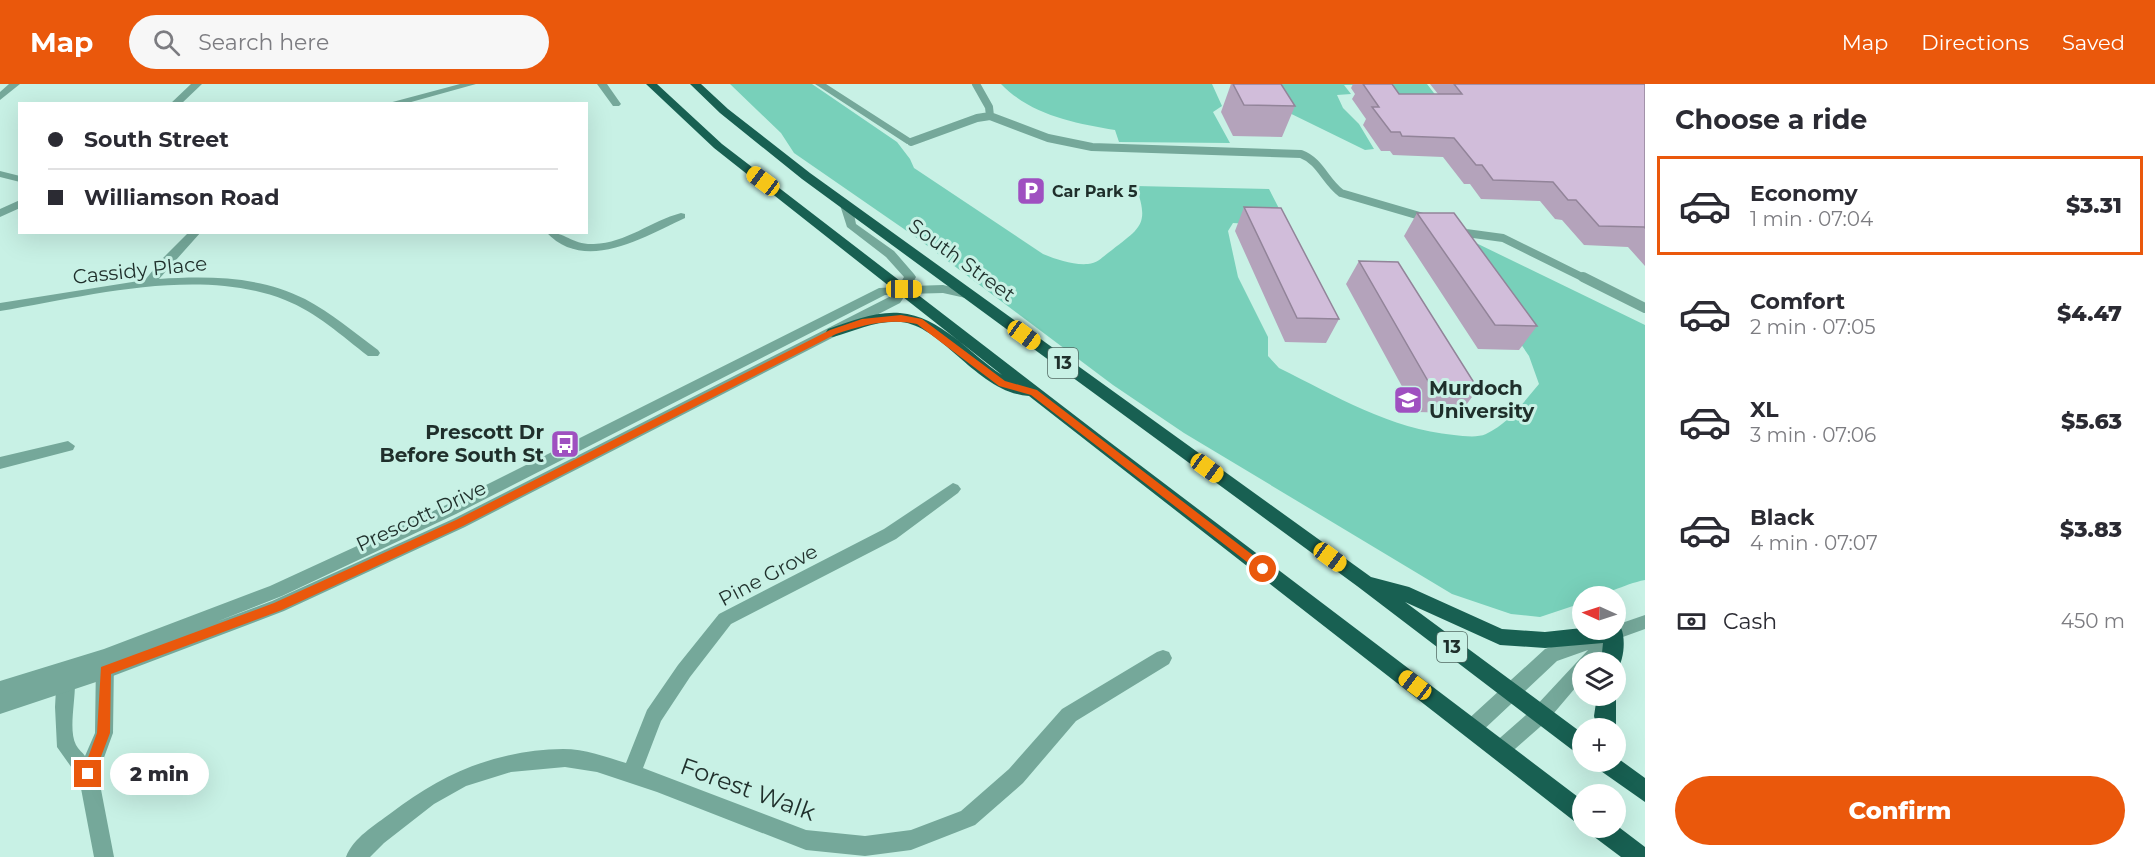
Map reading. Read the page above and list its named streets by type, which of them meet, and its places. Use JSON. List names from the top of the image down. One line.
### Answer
{"streets":{"highway":["South Street","13"],"street":["Cassidy Place","Prescott Drive","Pine Grove","Forest Walk"]},"crossings":[["South Street","Prescott Drive"],["13","Prescott Drive"],["Pine Grove","Forest Walk"]],"places":{"parking":["Car Park 5"],"school or university":["Murdoch University"],"bus stop":["Prescott Dr Before South St"]},"north":"left","page":{"header":"Map","search":"Search here","nav":["Map","Directions","Saved"],"heading":"Choose a ride","banner":["South Street","Williamson Road"],"list":[{"name":"Economy","note":"1 min · 07:04","value":"$3.31"},{"name":"Comfort","note":"2 min · 07:05","value":"$4.47"},{"name":"XL","note":"3 min · 07:06","value":"$5.63"},{"name":"Black","note":"4 min · 07:07","value":"$3.83"}],"map_buttons":["+","−"],"pay":["Cash","450 m"],"bubble":"2 min","buttons":"Confirm"}}
